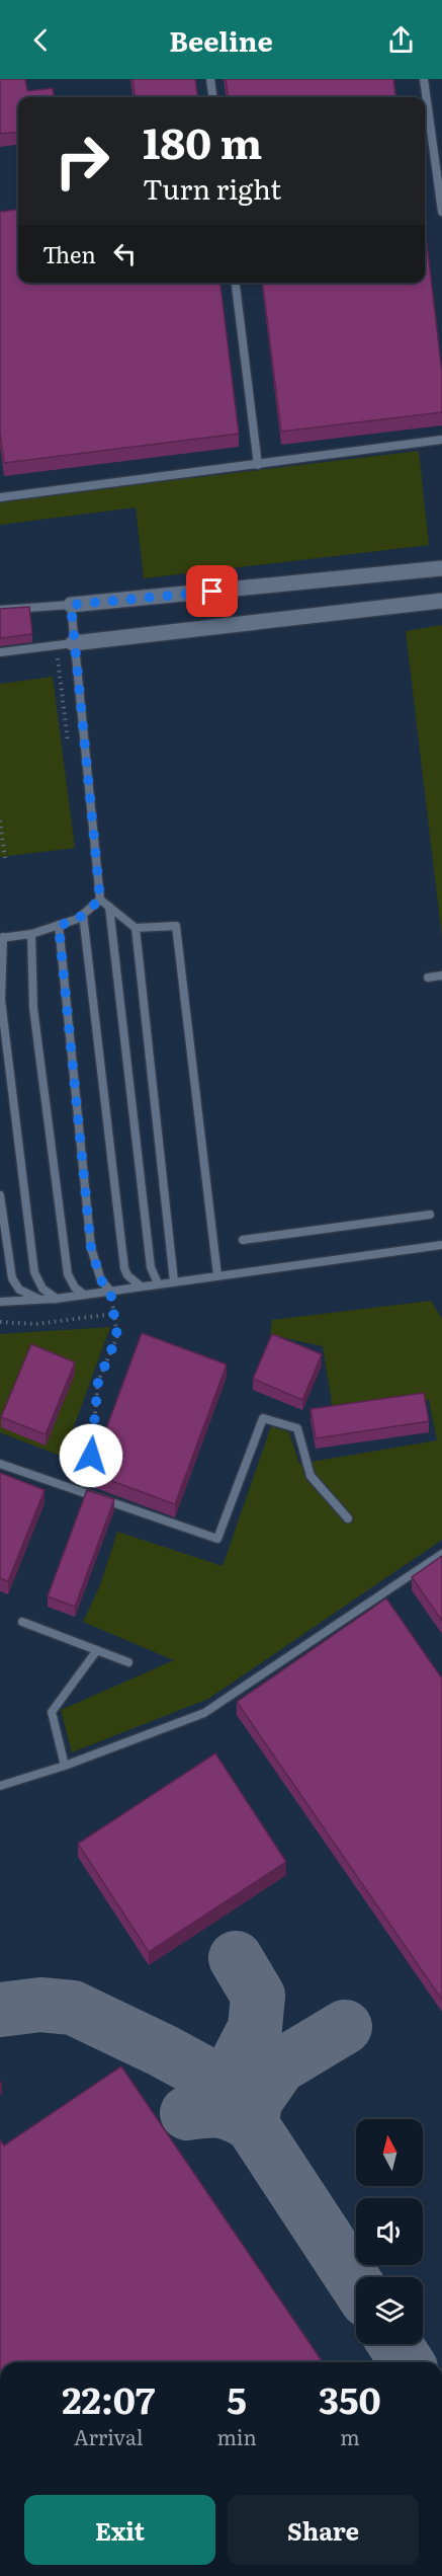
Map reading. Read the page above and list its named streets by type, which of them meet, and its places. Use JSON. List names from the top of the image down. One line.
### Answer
{"north":"top","page":{"header":"Beeline","turn":["180 m","Turn right"],"then":"Then","eta":["22:07","Arrival","5","min","350","m"],"buttons":["Exit","Share"]}}
